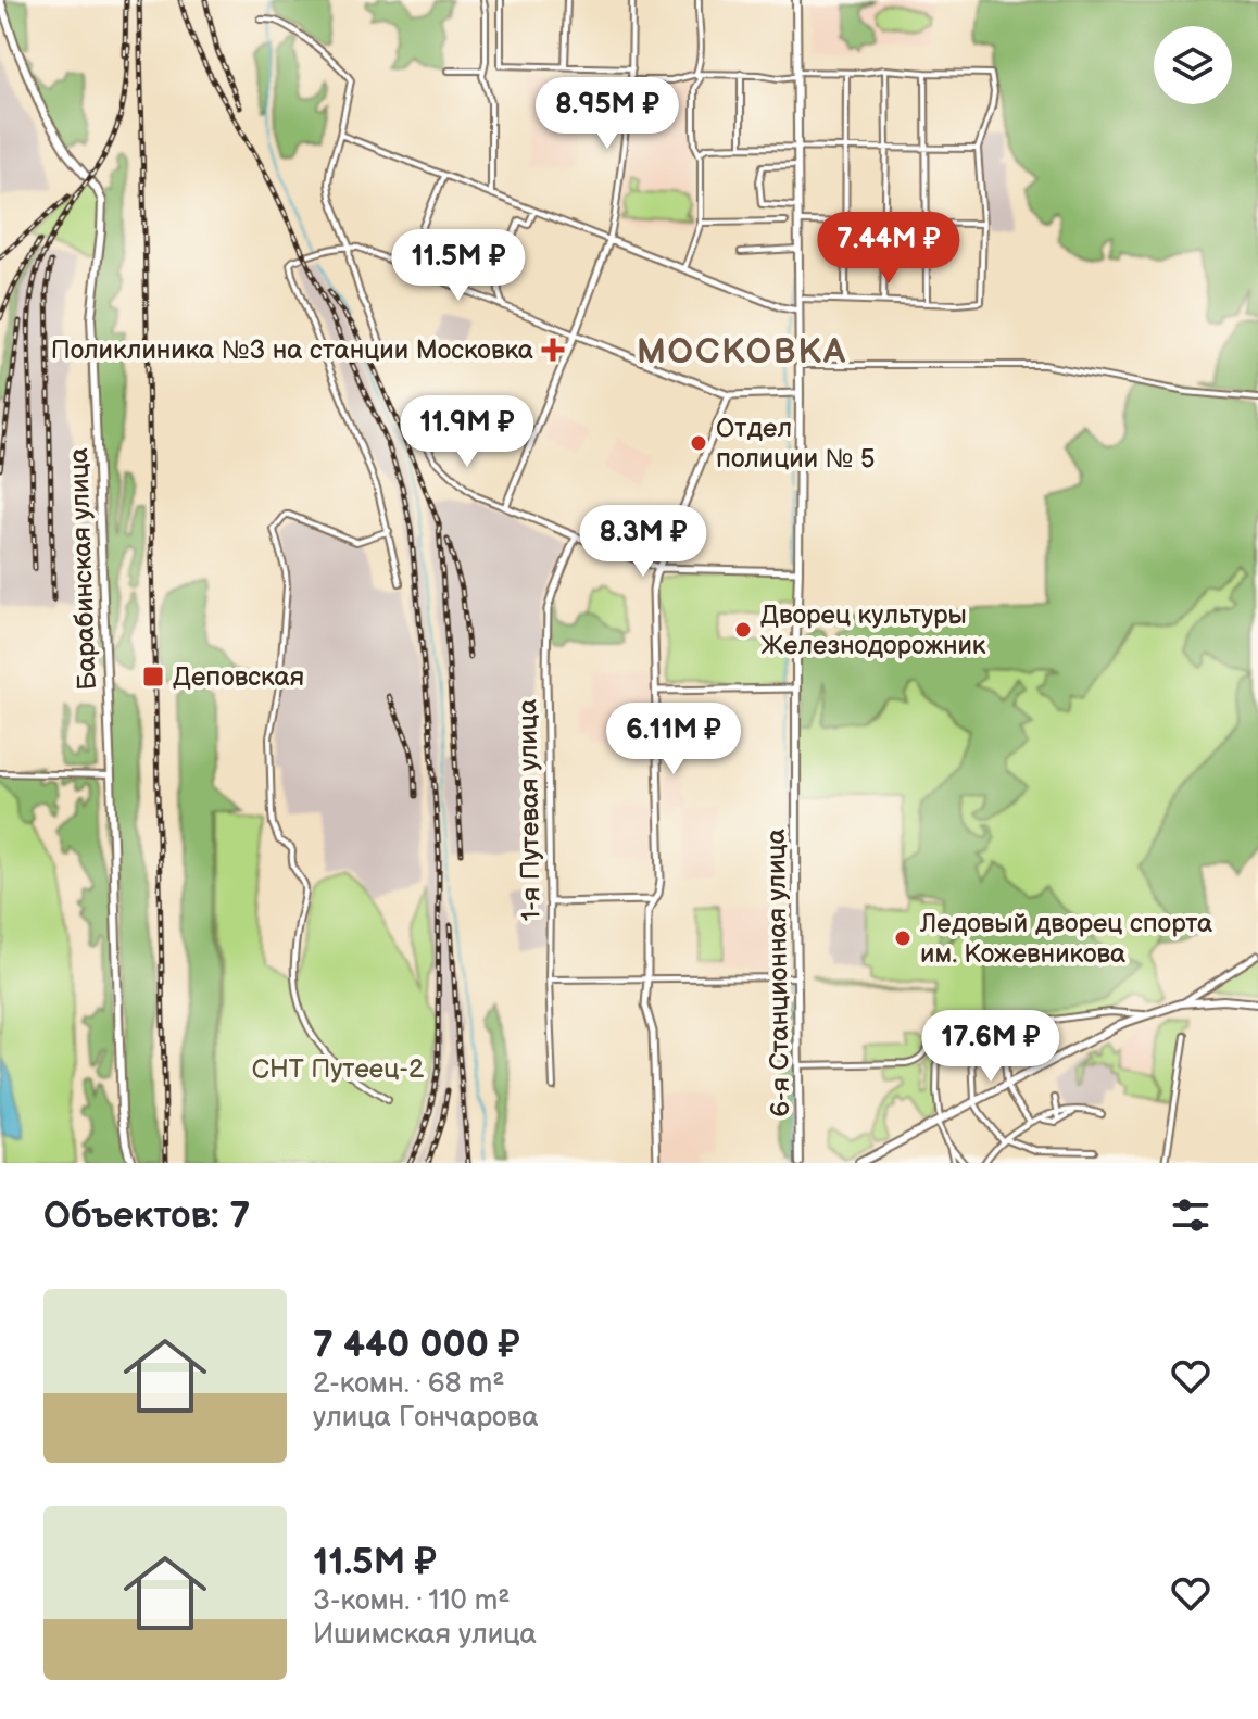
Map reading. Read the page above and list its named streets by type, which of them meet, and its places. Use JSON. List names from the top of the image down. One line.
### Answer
{"streets":{"main road":["Барабинская улица","6-я Станционная улица"],"street":["1-я Путевая улица"]},"districts":["МОСКОВКА"],"parks":["СНТ Путеец-2"],"places":{"health":["Поликлиника №3 на станции Московка"],"other":["Отдел полиции № 5","Дворец культуры Железнодорожник","Ледовый дворец спорта им. Кожевникова"],"transit":["Деповская"]},"page":{"price":["8.95M ₽","7.44M ₽","11.5M ₽","11.9M ₽","8.3M ₽","6.11M ₽","17.6M ₽"],"heading":"Объектов: 7","list":[{"name":"7 440 000 ₽","note":"2-комн. · 68 m² · улица Гончарова"},{"name":"11.5M ₽","note":"3-комн. · 110 m² · Ишимская улица"}]}}
